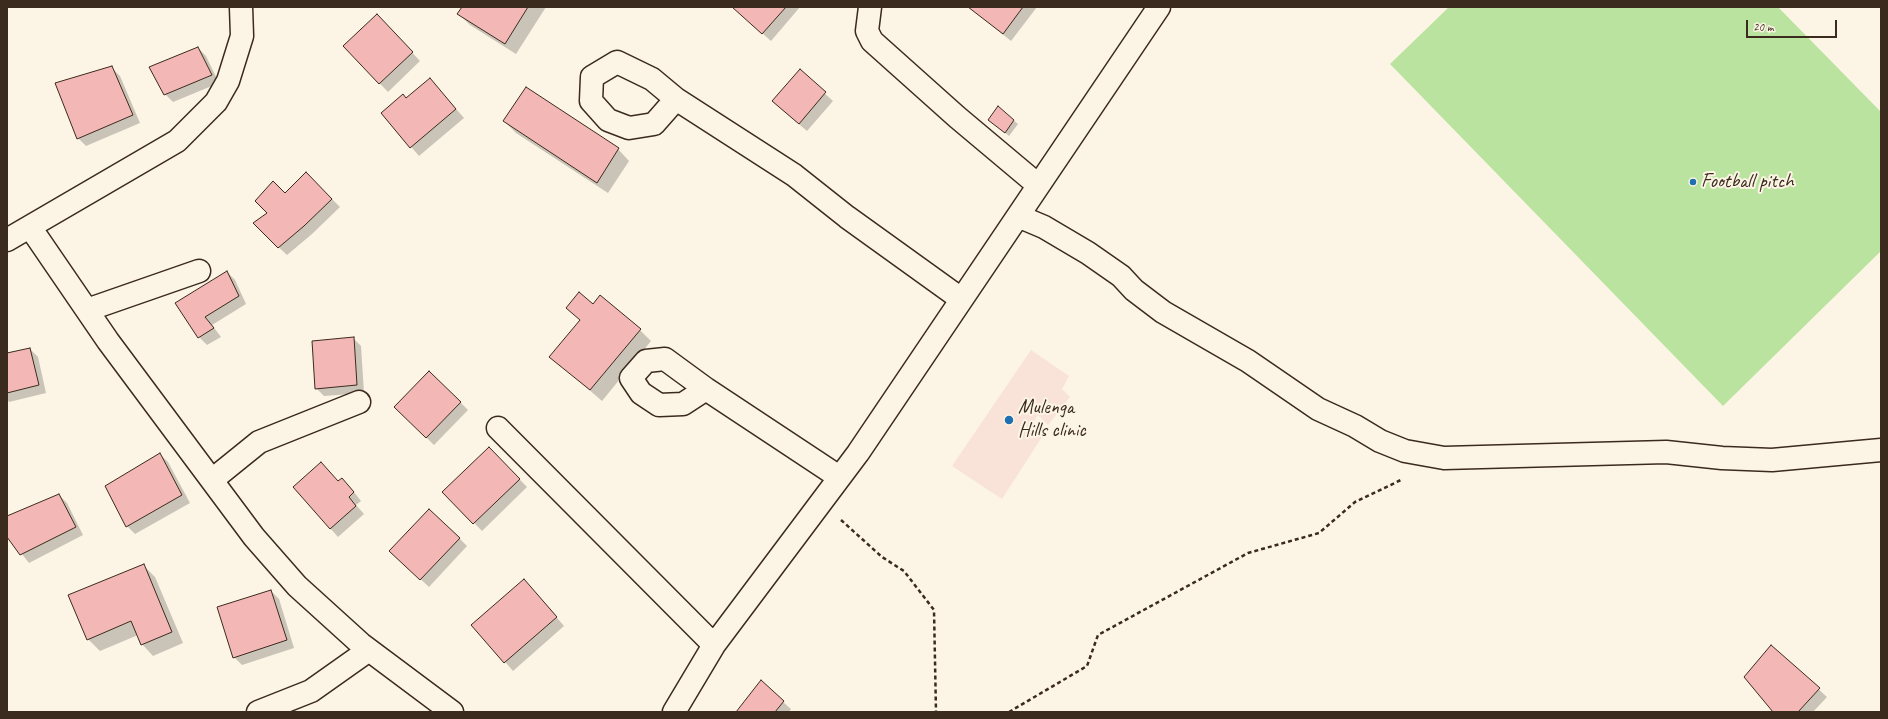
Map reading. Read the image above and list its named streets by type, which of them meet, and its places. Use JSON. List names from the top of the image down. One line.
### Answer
{"places":["Football pitch","Mulenga Hills clinic"],"scale_bar":"20 m"}
